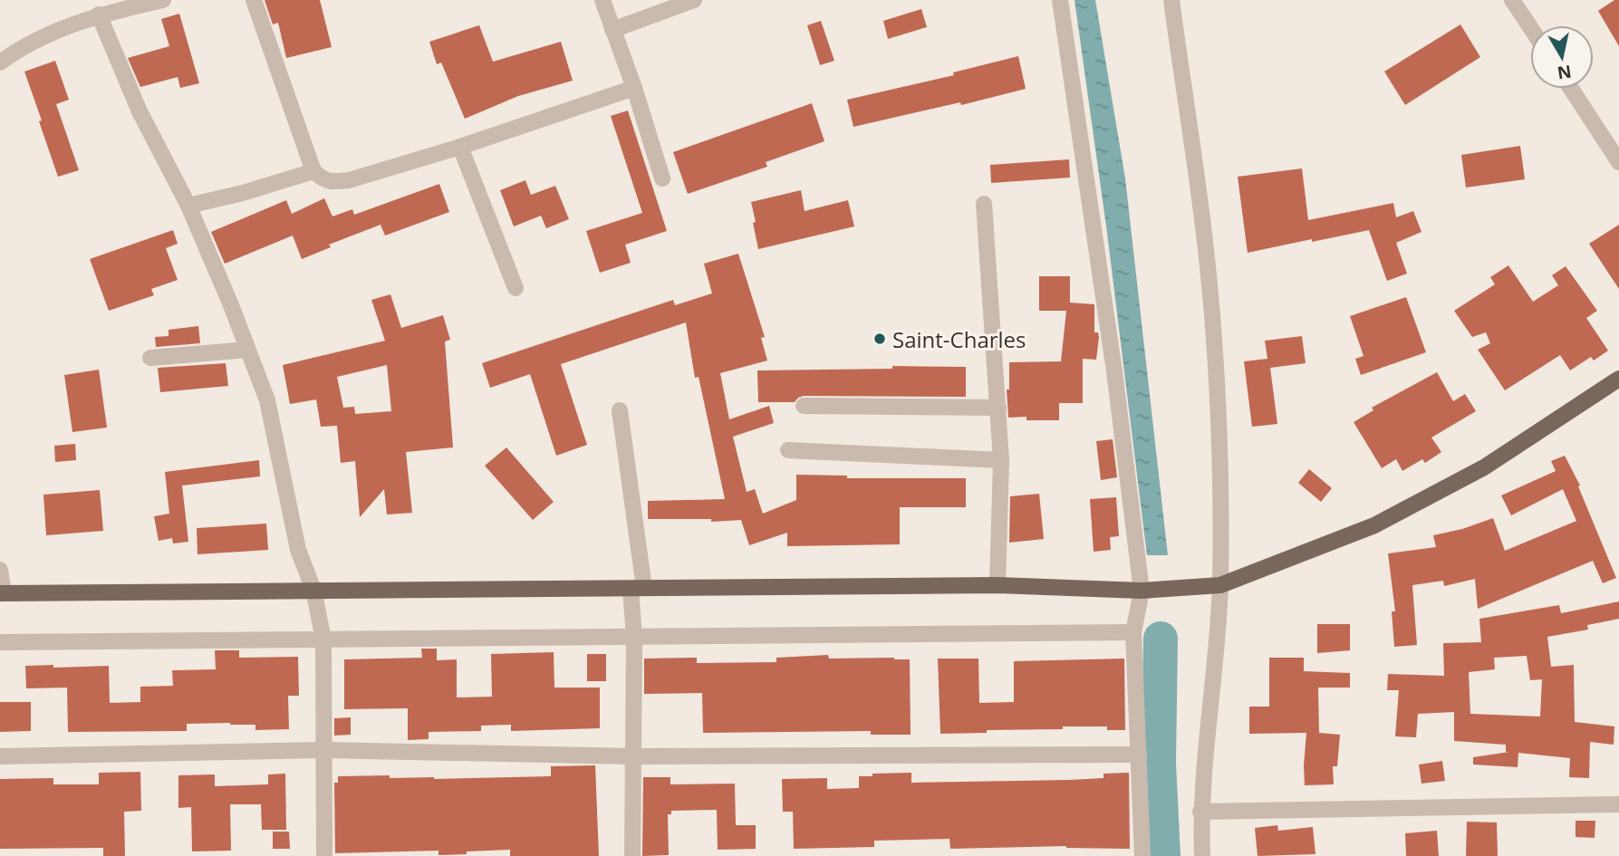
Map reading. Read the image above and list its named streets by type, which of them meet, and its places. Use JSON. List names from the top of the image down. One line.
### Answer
{"places":["Saint-Charles"],"north":"bottom"}
